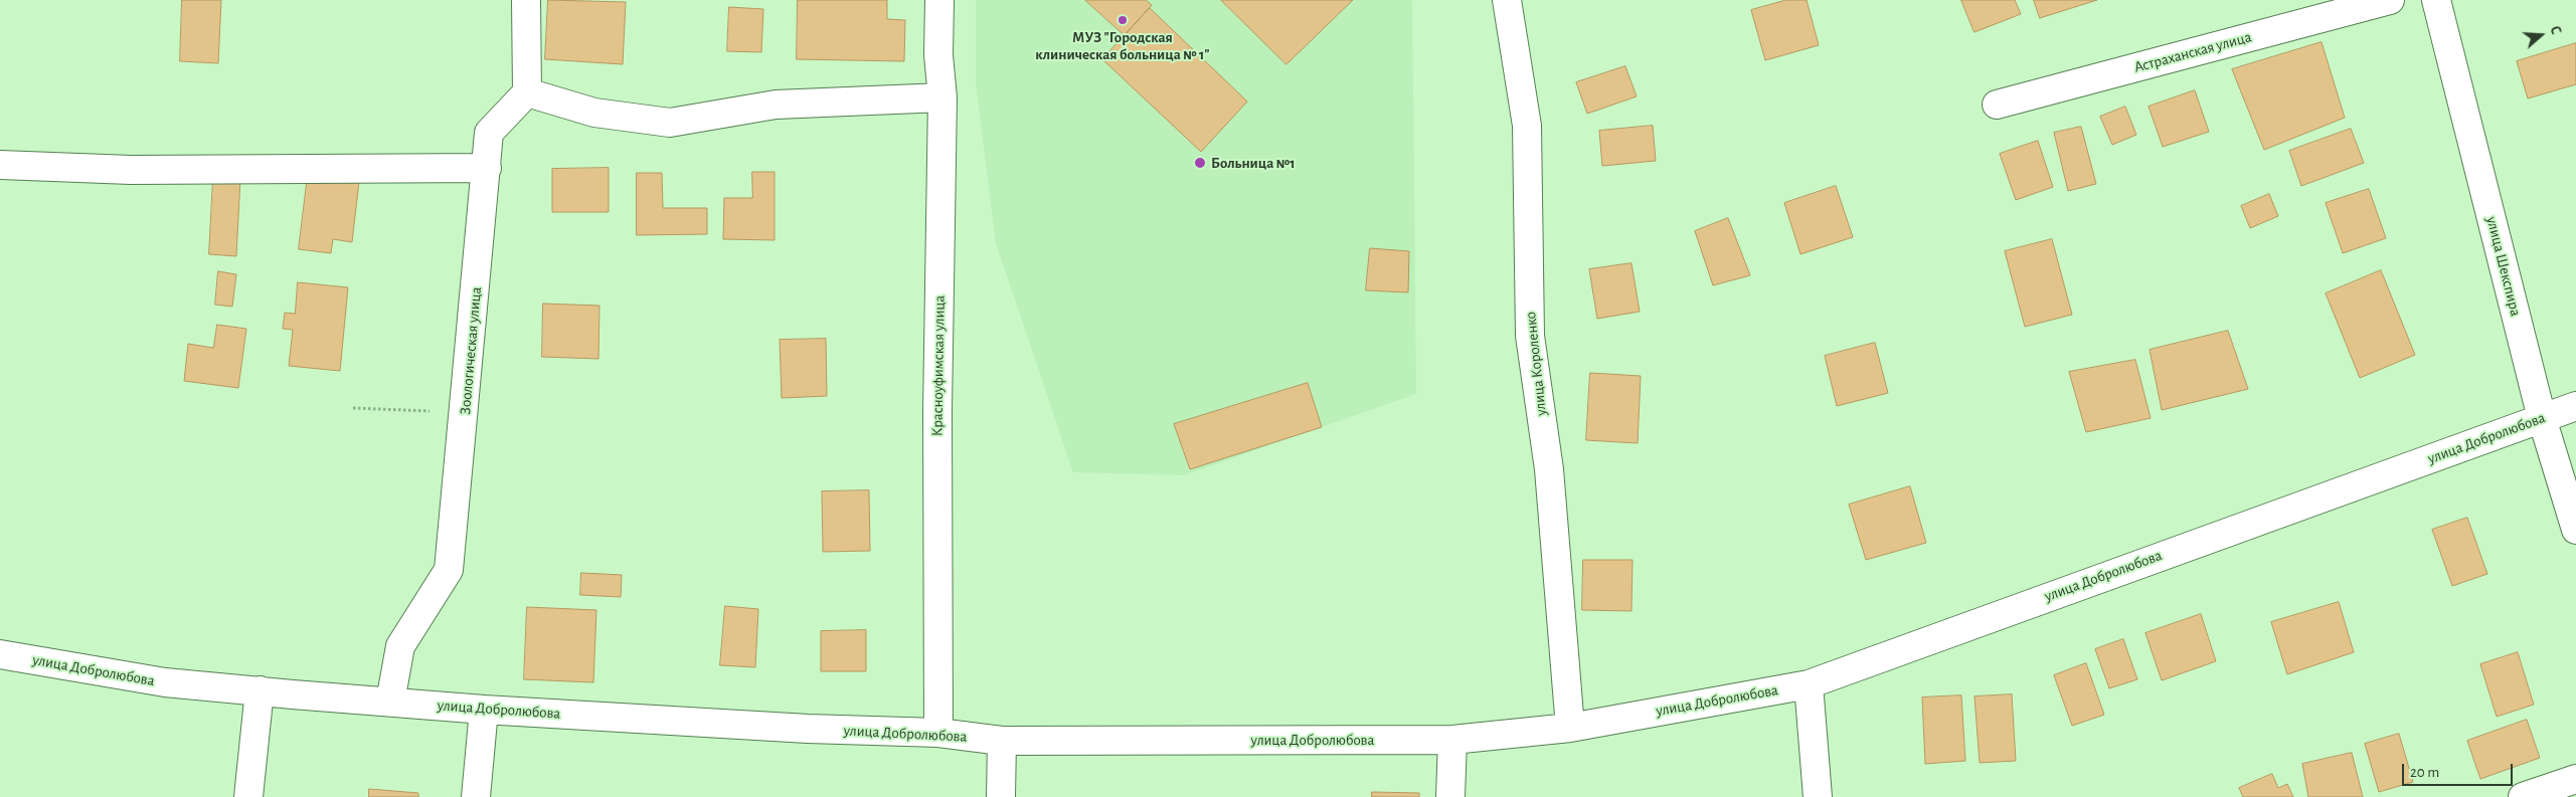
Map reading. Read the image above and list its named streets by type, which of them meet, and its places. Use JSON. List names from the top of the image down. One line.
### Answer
{"streets":{"street":["Астраханская улица","улица Шекспира","Зоологическая улица","улица Короленко","Красноуфимская улица","улица Добролюбова"]},"crossings":[["улица Шекспира","улица Добролюбова"],["Зоологическая улица","улица Добролюбова"],["улица Короленко","улица Добролюбова"],["Красноуфимская улица","улица Добролюбова"]],"places":["МУЗ \"Городская клиническая больница № 1\"","Больница №1"],"scale_bar":"20 m","north":"right"}
